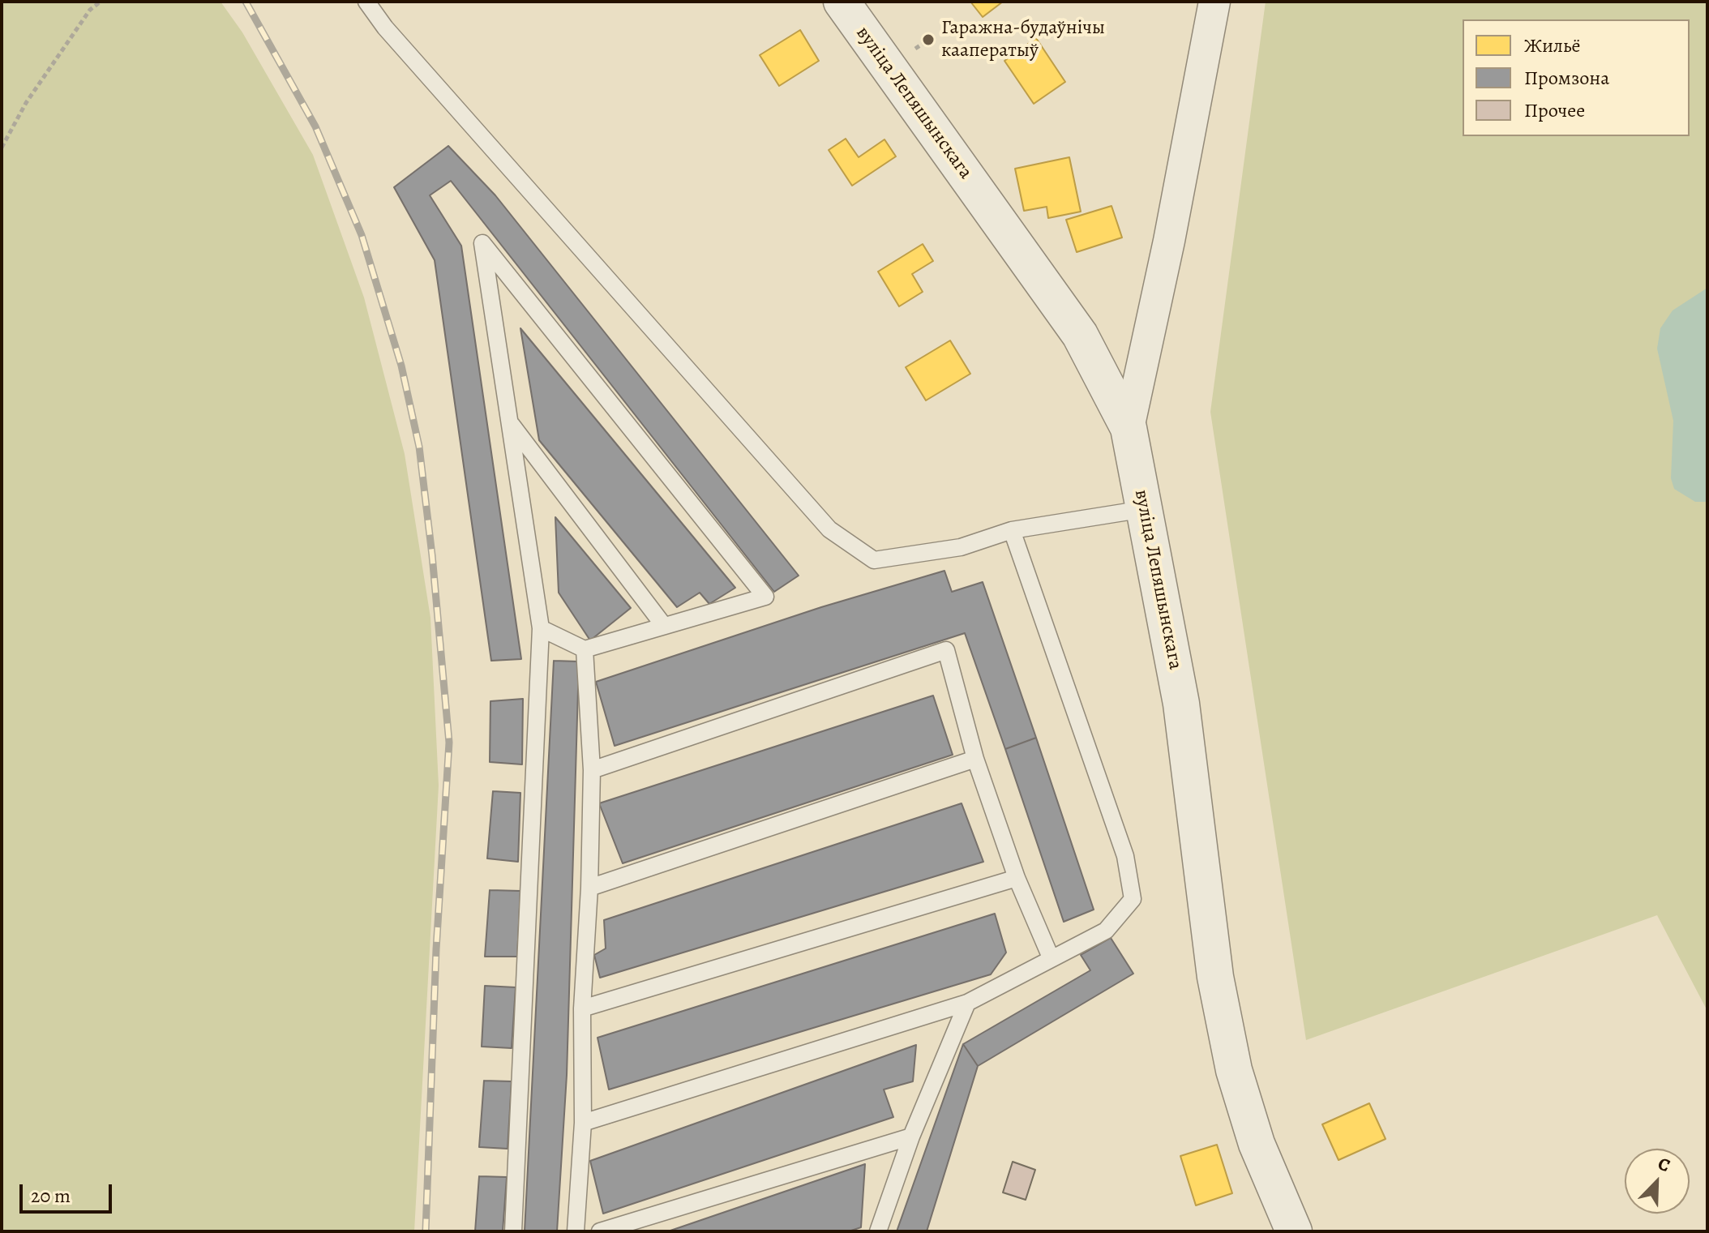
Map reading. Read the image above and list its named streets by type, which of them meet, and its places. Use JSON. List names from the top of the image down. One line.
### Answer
{"streets":{"street":["вуліца Лепяшынскага"]},"places":["Гаражна-будаўнічы кааператыў"],"legend":["Жильё","Промзона","Прочее"],"scale_bar":"20 m","north":"top right"}
